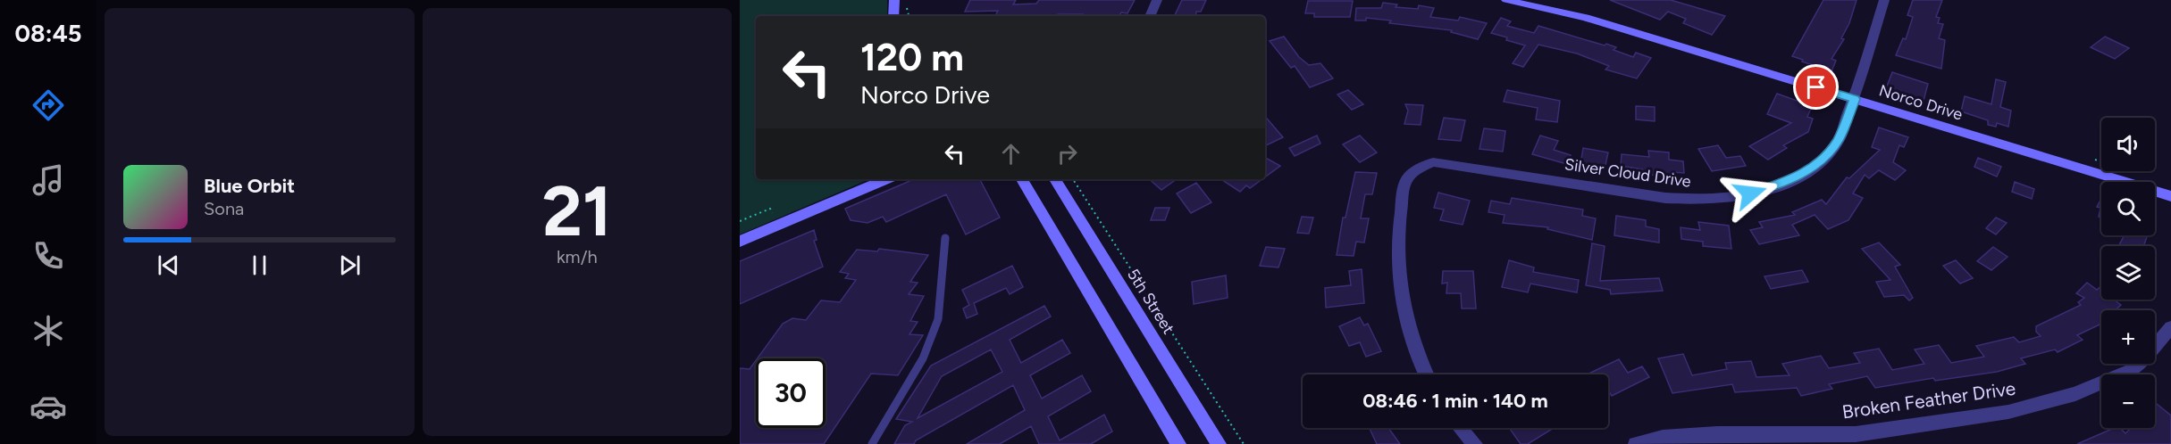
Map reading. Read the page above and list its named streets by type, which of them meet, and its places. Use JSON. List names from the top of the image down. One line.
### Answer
{"streets":{"street":["Norco Drive","Silver Cloud Drive","5th Street","Broken Feather Drive"]},"crossings":[["Norco Drive","Silver Cloud Drive"]],"page":{"tabs":"08:45","tile":["21","km/h"],"turn":["120 m","Norco Drive"],"map_buttons":["+","−"],"song":["Blue Orbit","Sona"],"limit":"30","trip":"08:46 · 1 min · 140 m"}}
